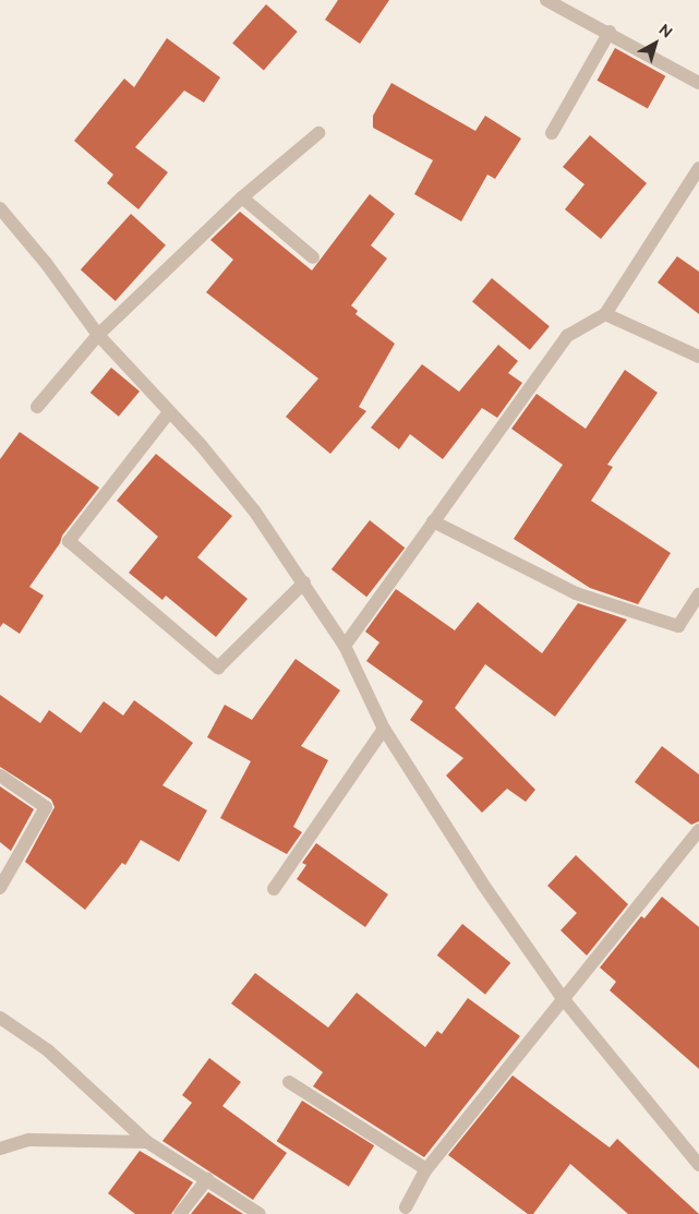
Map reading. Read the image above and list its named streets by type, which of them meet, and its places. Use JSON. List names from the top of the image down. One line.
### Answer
{"north":"top right"}
